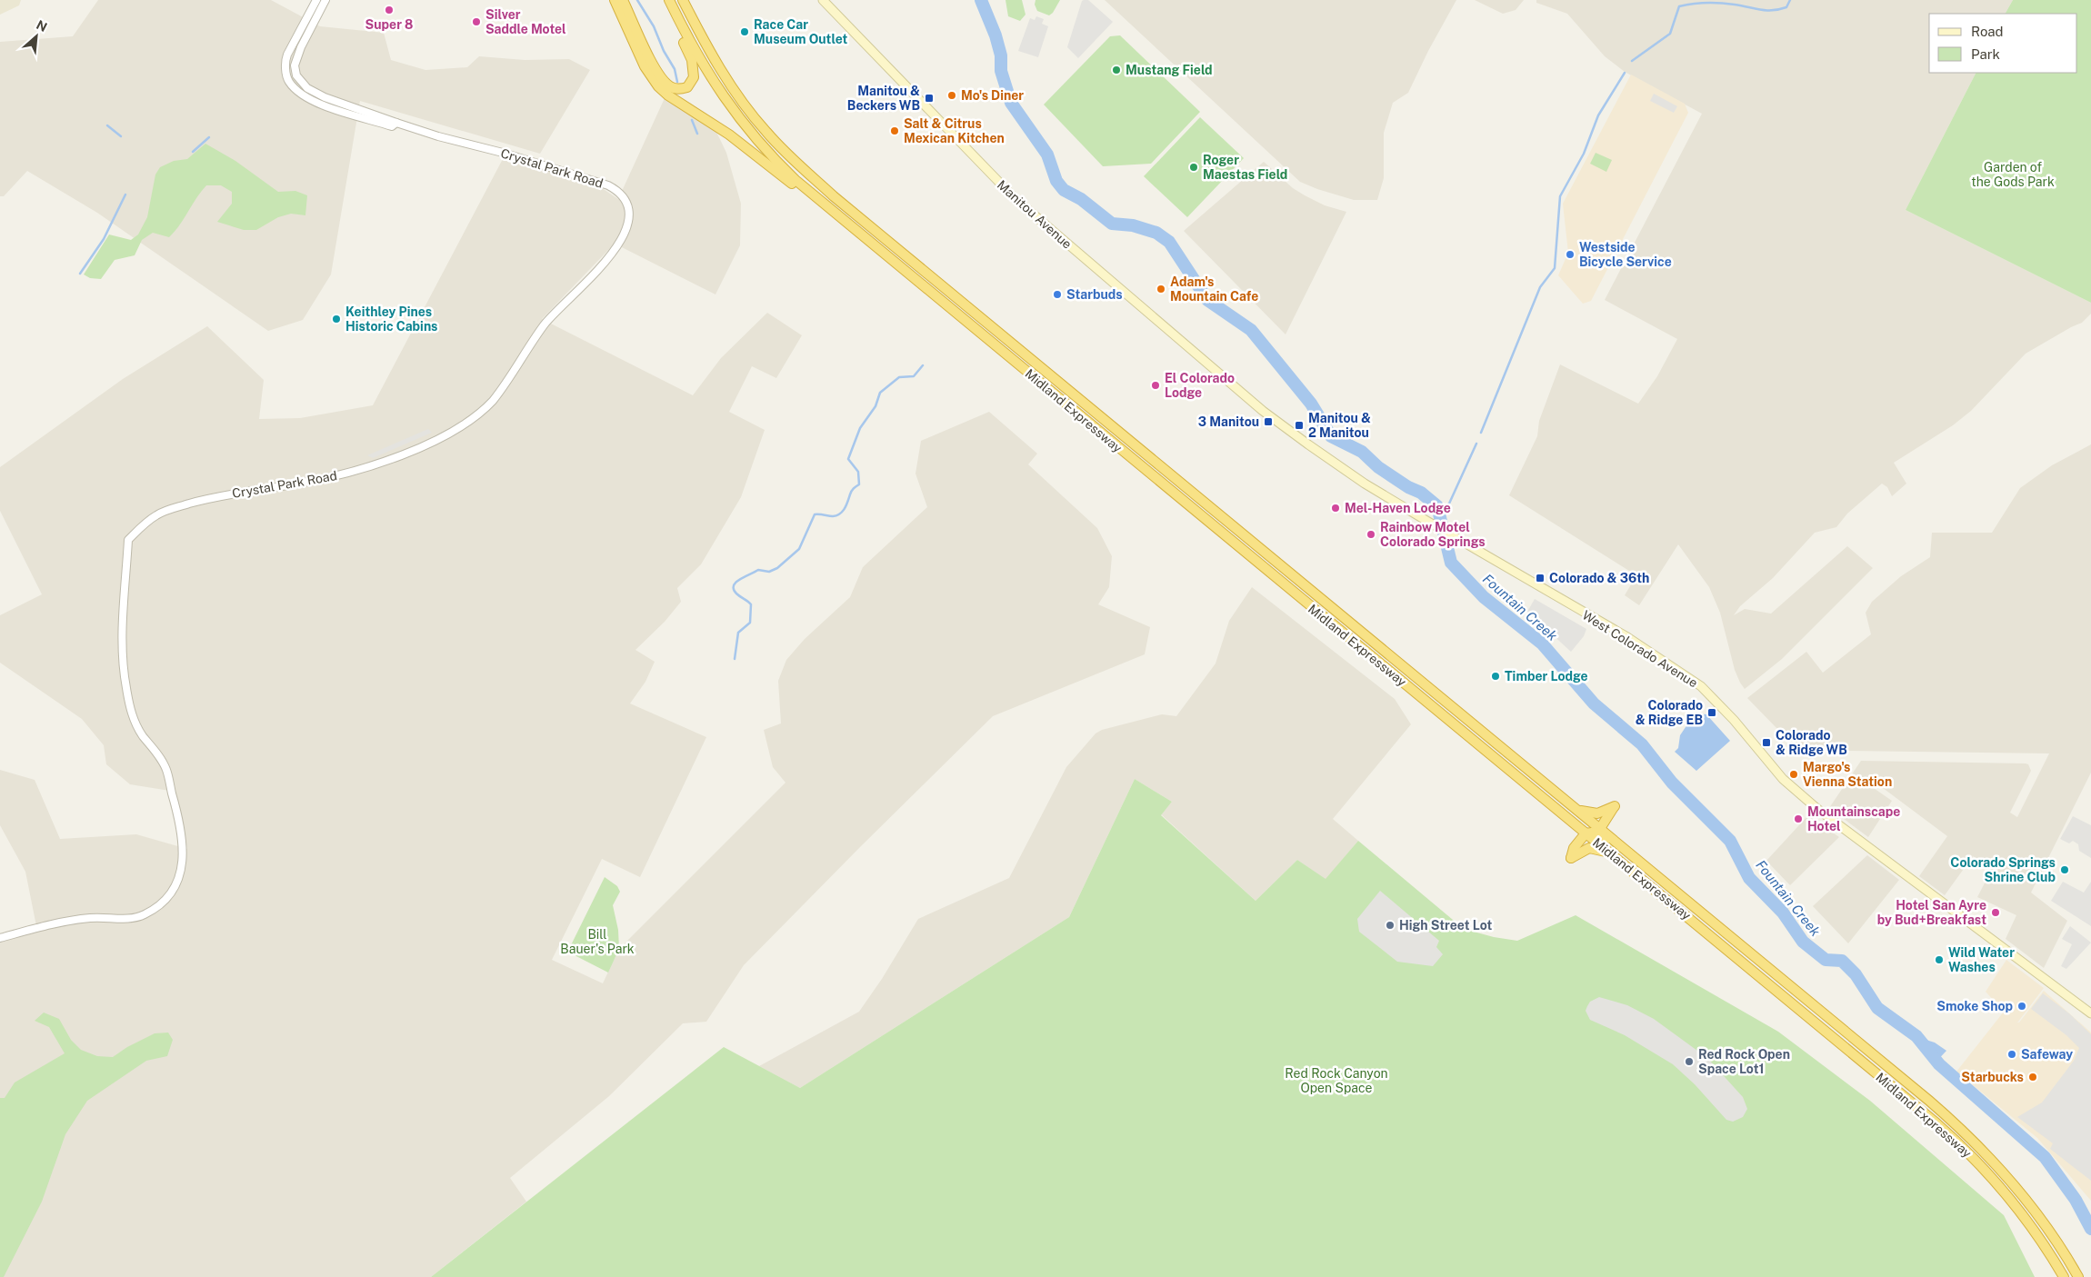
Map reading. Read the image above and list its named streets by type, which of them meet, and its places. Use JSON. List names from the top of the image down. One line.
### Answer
{"streets":{"highway":["Midland Expressway"],"main road":["Manitou Avenue","West Colorado Avenue"],"street":["Crystal Park Road"]},"crossings":[["Manitou Avenue","West Colorado Avenue"]],"water":["Fountain Creek"],"parks":["Garden of the Gods Park","Bill Bauer's Park","Red Rock Canyon Open Space"],"places":{"other":["Super 8","Silver Saddle Motel","Race Car Museum Outlet","Mustang Field","Mo's Diner","Salt & Citrus Mexican Kitchen","Roger Maestas Field","Westside Bicycle Service","Adam's Mountain Cafe","Starbuds","Keithley Pines Historic Cabins","El Colorado Lodge","Mel-Haven Lodge","Rainbow Motel Colorado Springs","Timber Lodge","Margo's Vienna Station","Mountainscape Hotel","Colorado Springs Shrine Club","Hotel San Ayre by Bud+Breakfast","High Street Lot","Wild Water Washes","Smoke Shop","Safeway","Red Rock Open Space Lot1","Starbucks"],"transit":["Manitou & Beckers WB","3 Manitou","Manitou & 2 Manitou","Colorado & 36th","Colorado & Ridge EB","Colorado & Ridge WB"]},"legend":["Road","Park"],"north":"top right"}
